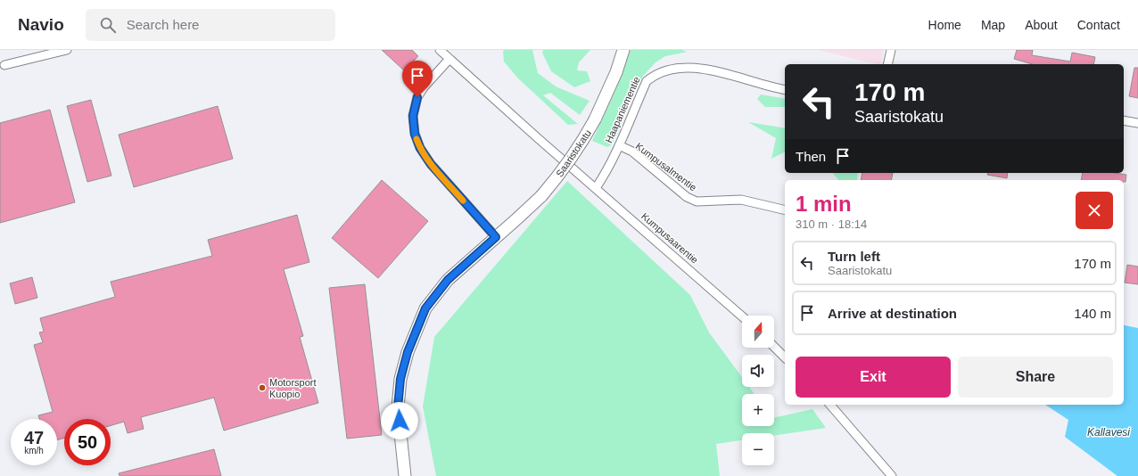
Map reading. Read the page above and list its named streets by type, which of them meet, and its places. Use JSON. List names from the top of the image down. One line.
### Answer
{"streets":{"main road":["Saaristokatu"],"street":["Haapaniementie","Kumpusalmentie","Kumpusaarentie"]},"crossings":[["Haapaniementie","Kumpusalmentie"],["Haapaniementie","Kumpusaarentie"]],"water":["Kallavesi"],"places":["Motorsport Kuopio"],"north":"top","page":{"header":"Navio","search":"Search here","nav":["Home","Map","About","Contact"],"turn":["170 m","Saaristokatu"],"then":"Then","heading":["1 min","310 m · 18:14"],"list":[{"name":"Turn left","note":"Saaristokatu","value":"170 m"},{"name":"Arrive at destination","value":"140 m"}],"map_buttons":["+","−"],"buttons":["Exit","Share"],"speed":"47 km/h","limit":"50"}}
